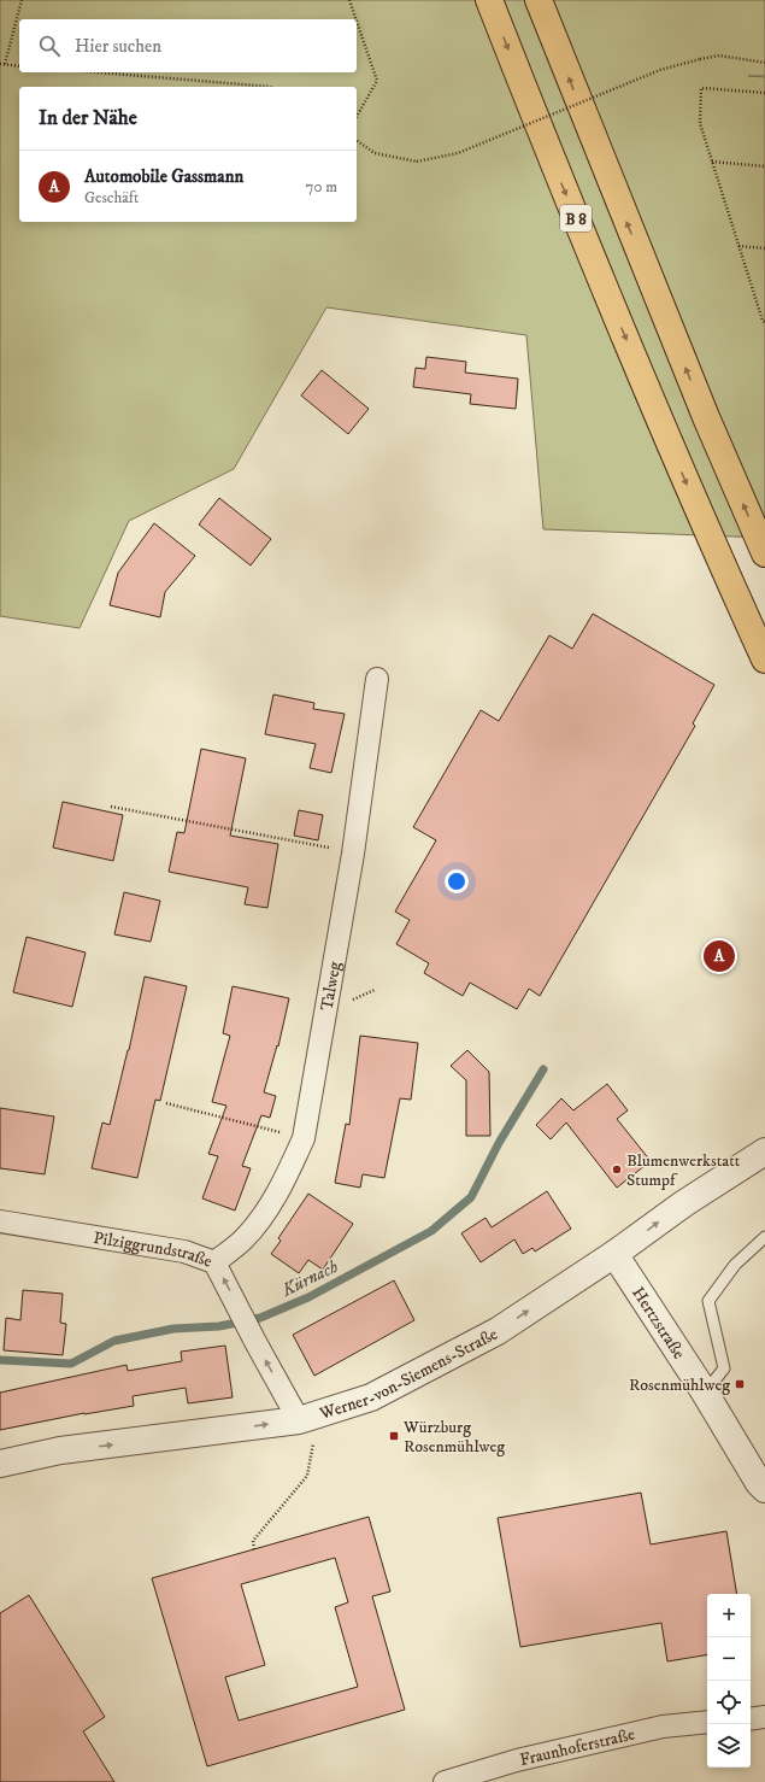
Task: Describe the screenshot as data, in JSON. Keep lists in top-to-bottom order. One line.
{"streets":{"highway":["B 8"],"street":["Talweg","Pilziggrundstraße","Hertzstraße","Werner-von-Siemens-Straße","Fraunhoferstraße"]},"crossings":[["Talweg","Pilziggrundstraße"],["Pilziggrundstraße","Werner-von-Siemens-Straße"],["Hertzstraße","Werner-von-Siemens-Straße"]],"one_way":["Pilziggrundstraße","Werner-von-Siemens-Straße"],"water":["Kürnach"],"places":{"other":["Blumenwerkstatt Stumpf"],"transit":["Rosenmühlweg","Würzburg Rosenmühlweg"]},"page":{"search":"Hier suchen","heading":"In der Nähe","list":[{"mark":"A","name":"Automobile Gassmann","note":"Geschäft","value":"70 m"}],"pins":"A","map_buttons":["+","−"]}}
